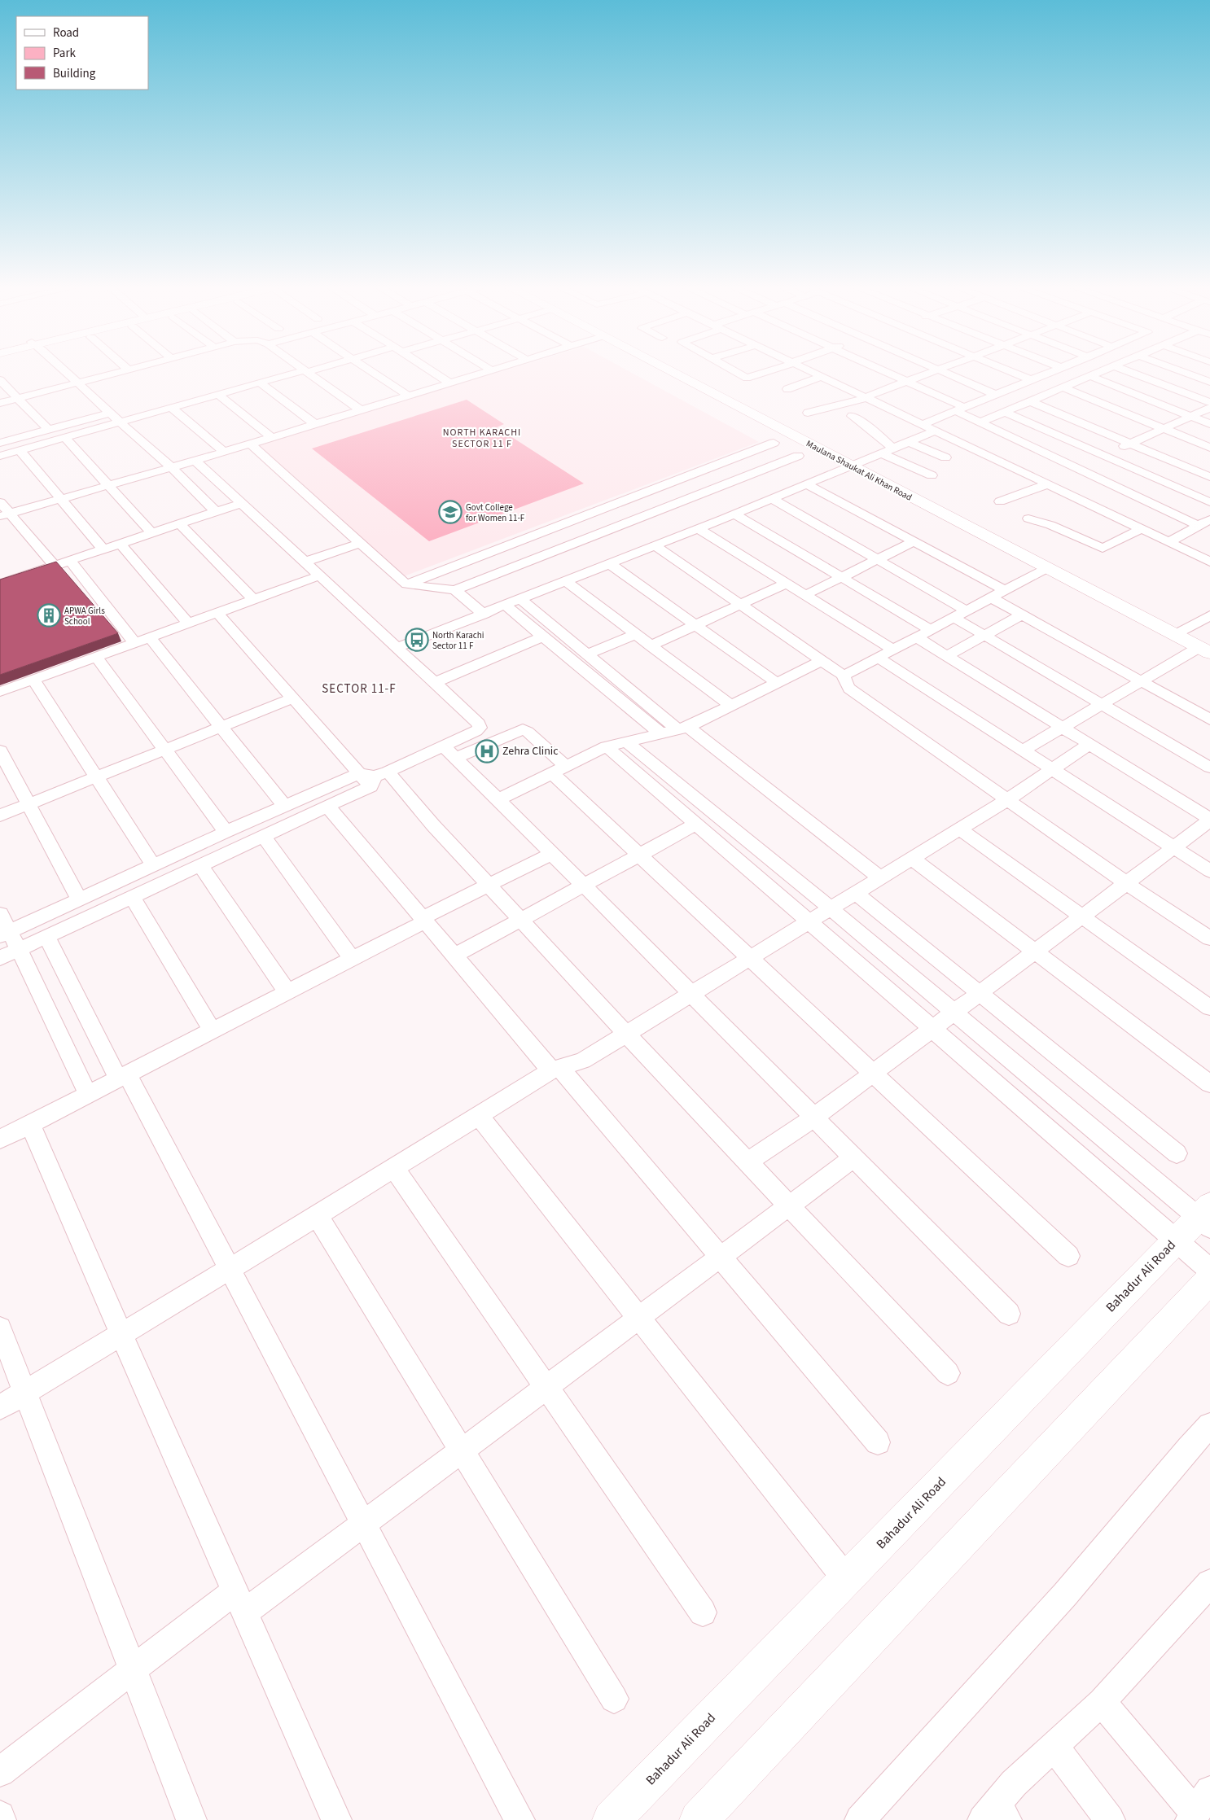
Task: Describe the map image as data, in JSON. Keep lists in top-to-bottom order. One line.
{"streets":{"main road":["Maulana Shaukat Ali Khan Road","Bahadur Ali Road"]},"districts":["NORTH KARACHI SECTOR 11 F","SECTOR 11-F"],"places":{"school or university":["Govt College for Women 11-F"],"building":["APWA Girls School"],"bus stop":["North Karachi Sector 11 F"],"hospital":["Zehra Clinic"]},"legend":["Road","Park","Building"]}
